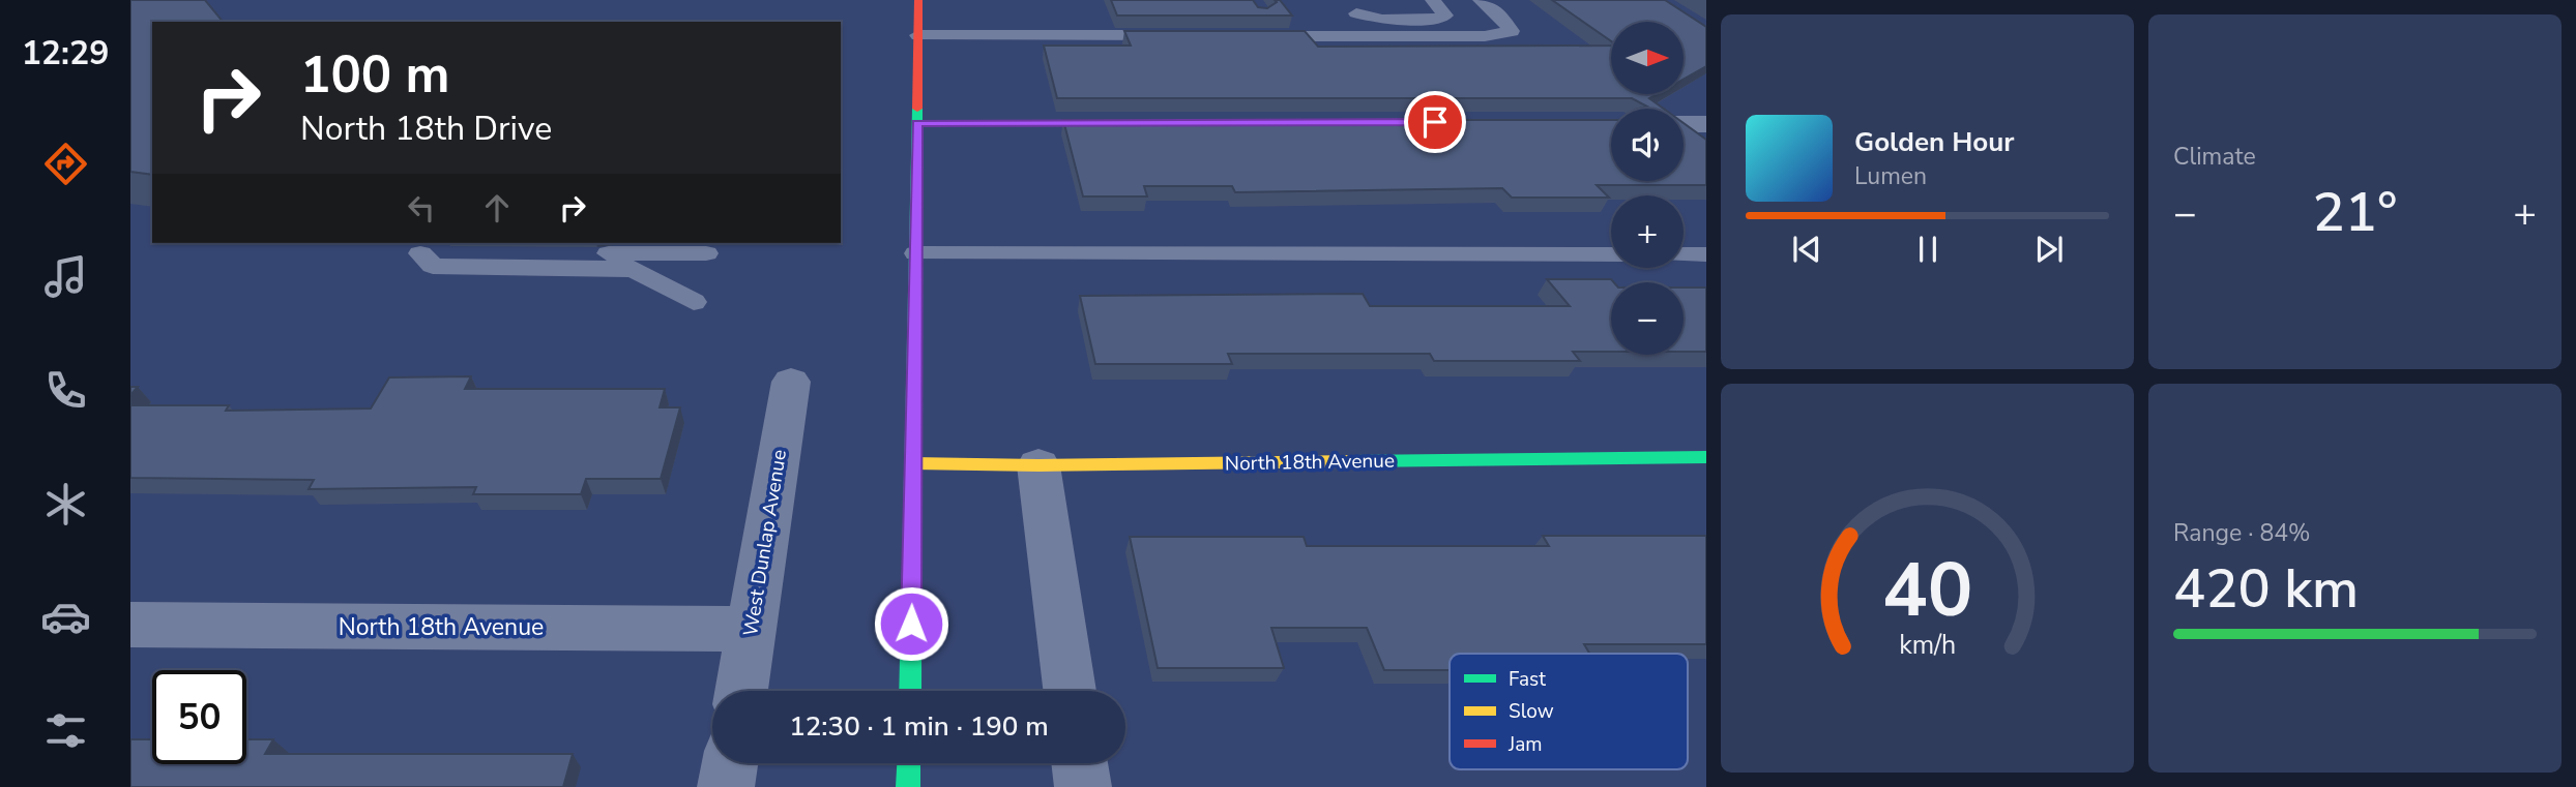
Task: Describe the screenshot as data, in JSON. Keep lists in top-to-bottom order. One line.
{"streets":{"main road":["North 18th Avenue"],"street":["West Dunlap Avenue"]},"crossings":[["North 18th Avenue","West Dunlap Avenue"]],"legend":["Fast","Slow","Jam"],"north":"right","page":{"tabs":"12:29","tile":["Climate",["Range · 84%","420 km"]],"map_buttons":["+","−"],"turn":["100 m","North 18th Drive"],"song":["Golden Hour","Lumen"],"heat":["−","21°","+"],"limit":"50","trip":"12:30 · 1 min · 190 m","gauge":["40","km/h"]}}
